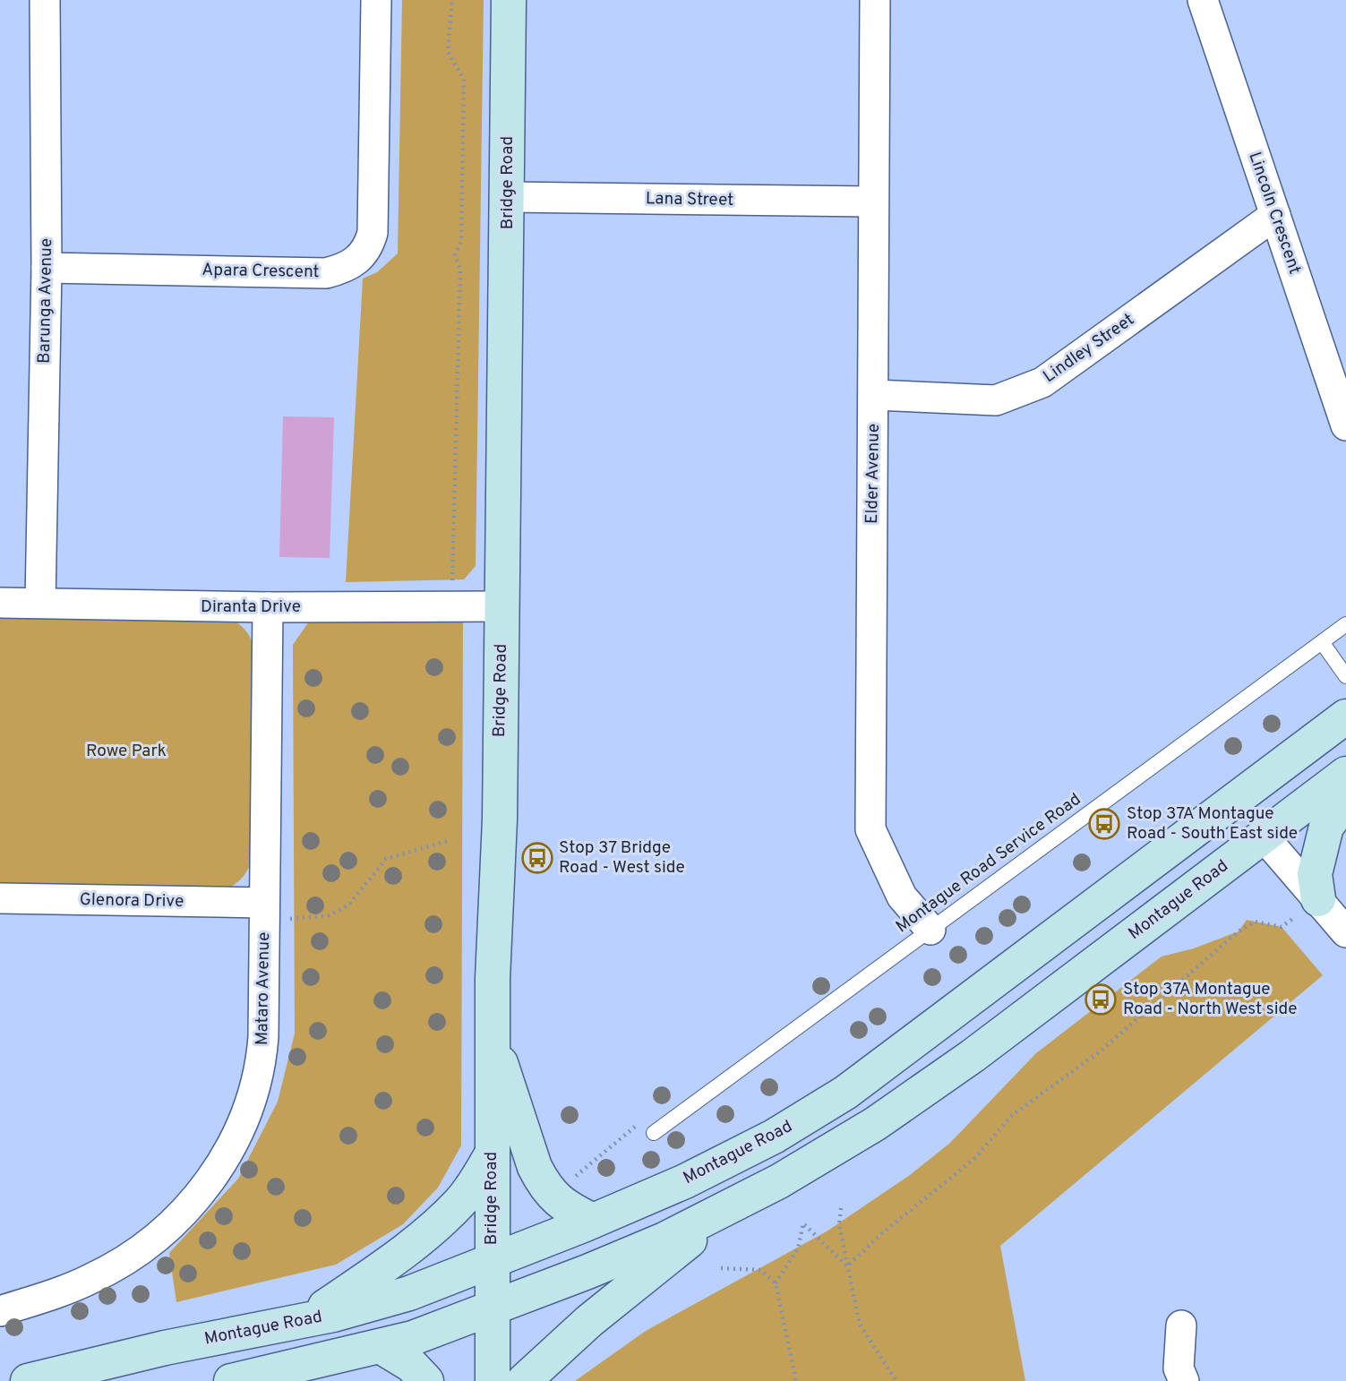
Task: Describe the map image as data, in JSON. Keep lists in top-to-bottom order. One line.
{"streets":{"main road":["Bridge Road","Montague Road"],"street":["Lana Street","Lincoln Crescent","Apara Crescent","Barunga Avenue","Lindley Street","Elder Avenue","Diranta Drive","Glenora Drive","Mataro Avenue"],"lane":["Montague Road Service Road"]},"crossings":[["Bridge Road","Lana Street"],["Bridge Road","Diranta Drive"],["Bridge Road","Montague Road"],["Lana Street","Elder Avenue"],["Lincoln Crescent","Lindley Street"],["Apara Crescent","Barunga Avenue"],["Barunga Avenue","Diranta Drive"],["Lindley Street","Elder Avenue"],["Elder Avenue","Montague Road Service Road"],["Diranta Drive","Mataro Avenue"],["Glenora Drive","Mataro Avenue"]],"parks":["Rowe Park"],"places":{"bus stop":["Stop 37A Montague Road - South East side","Stop 37 Bridge Road - West side","Stop 37A Montague Road - North West side"]}}
